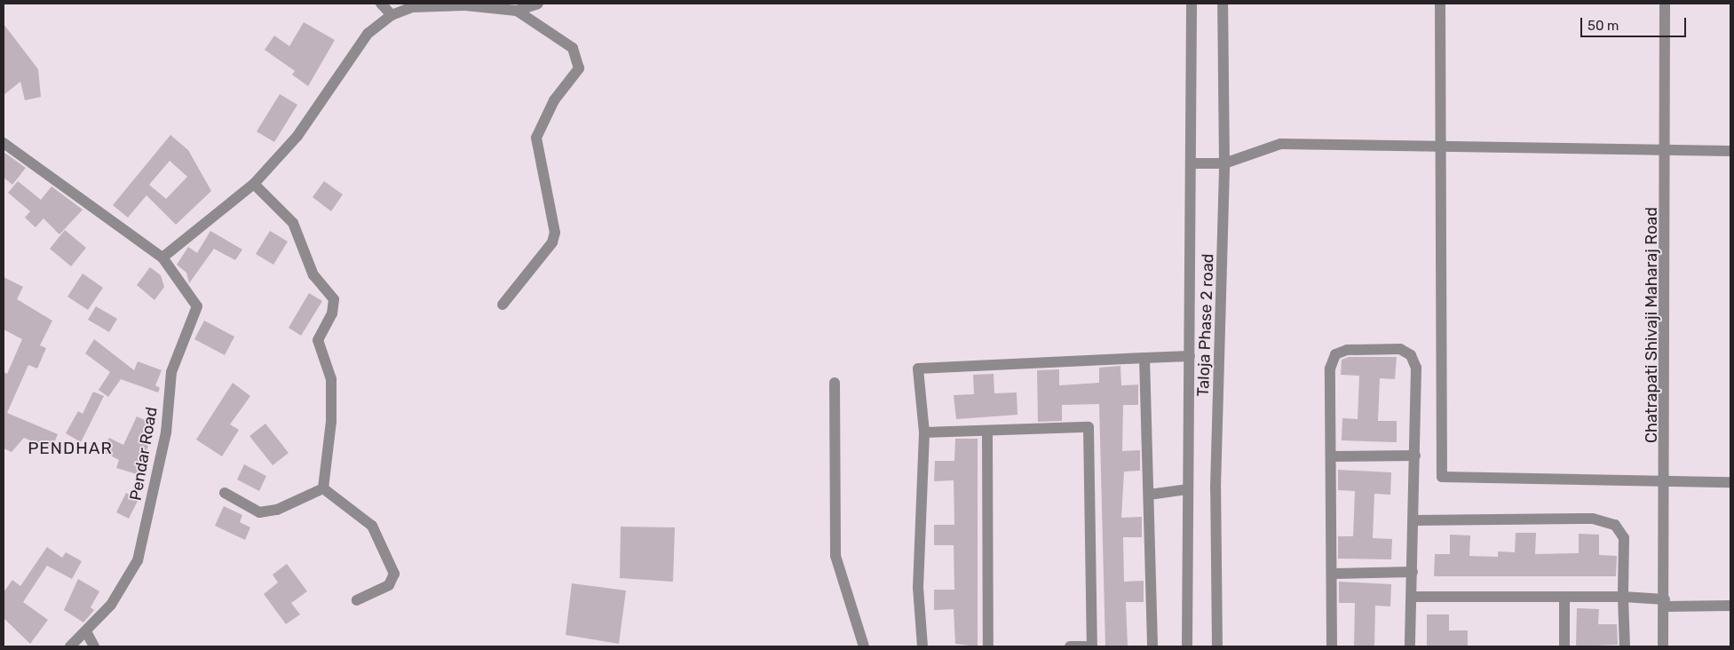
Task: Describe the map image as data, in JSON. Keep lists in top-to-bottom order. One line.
{"streets":{"street":["Taloja Phase 2 road","Chatrapati Shivaji Maharaj Road","Pendar Road"]},"districts":["PENDHAR"],"scale_bar":"50 m"}
